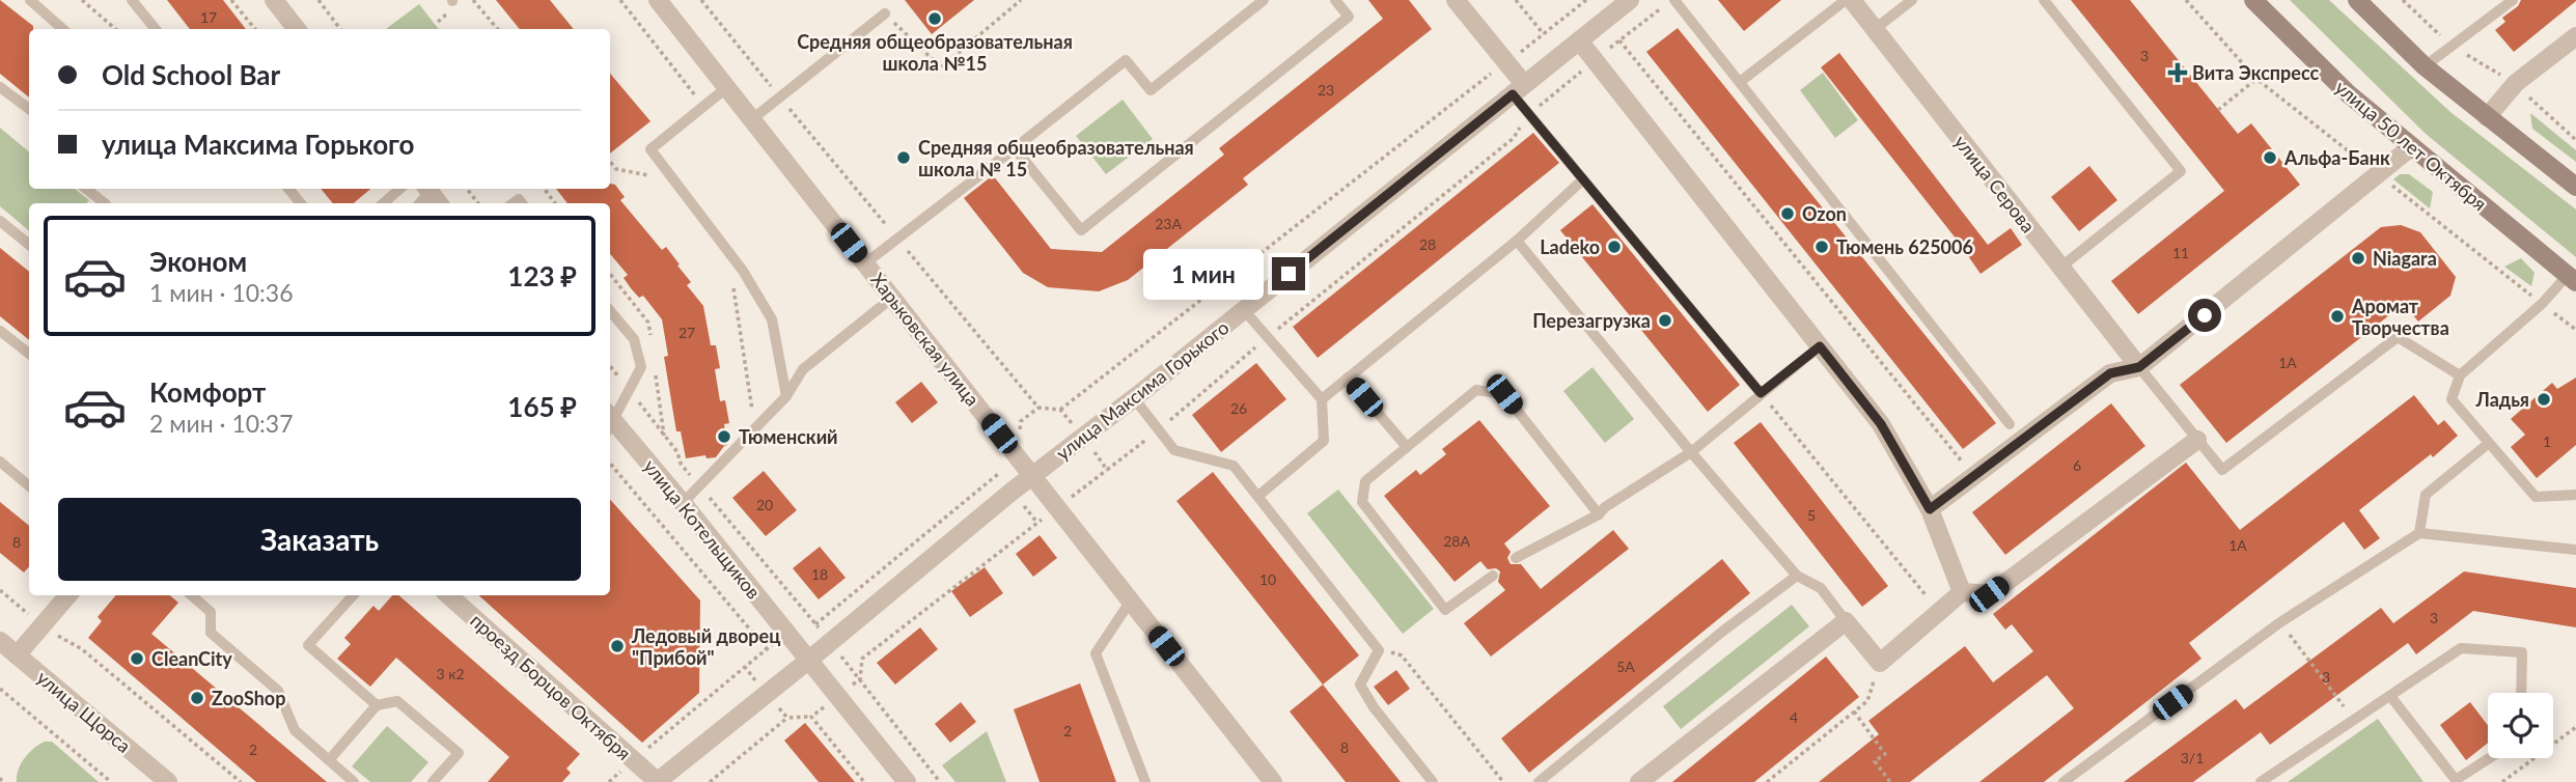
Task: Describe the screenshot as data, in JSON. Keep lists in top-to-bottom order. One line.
{"streets":{"main road":["улица 50 лет Октября"],"street":["улица Серова","Харьковская улица","улица Максима Горького","улица Котельщиков","проезд Борцов Октября","улица Щорса"]},"crossings":[["Харьковская улица","улица Максима Горького"],["улица Максима Горького","улица Котельщиков"],["улица Максима Горького","проезд Борцов Октября"]],"places":{"other":["Средняя общеобразовательная школа №15","Средняя общеобразовательная школа № 15","Альфа-Банк","Ozon","Ladeko","Тюмень 625006","Niagara","Аромат Творчества","Перезагрузка","Ладья","Тюменский","Ледовый дворец \"Прибой\"","CleanCity","ZooShop"],"health":["Вита Экспресс"]},"house_numbers":["17","3","23","23А","28","11","27","1А","26","1","6","20","5","28А","8","1А","18","10","3","5А","3 к2","3","4","2","8","2","3/1"],"page":{"banner":["Old School Bar","улица Максима Горького"],"list":[{"name":"Эконом","note":"1 мин · 10:36","value":"123 ₽"},{"name":"Комфорт","note":"2 мин · 10:37","value":"165 ₽"}],"bubble":"1 мин","buttons":"Заказать"}}
